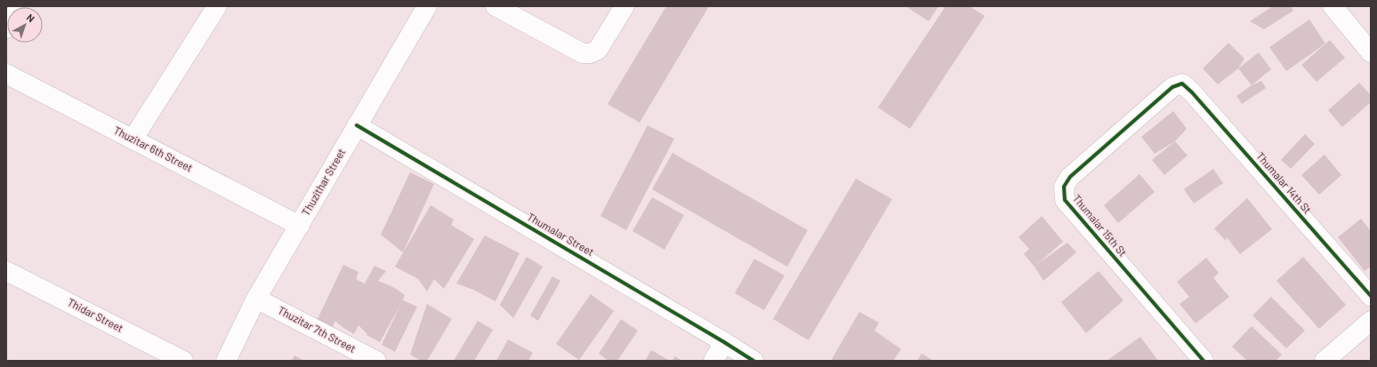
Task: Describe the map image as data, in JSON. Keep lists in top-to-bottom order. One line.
{"streets":{"street":["Thuzitar 6th Street","Thuzithar Street","Thumalar 14th St","Thumalar 15th St","Thumalar Street","Thidar Street","Thuzitar 7th Street"]},"crossings":[["Thuzitar 6th Street","Thuzithar Street"],["Thuzithar Street","Thumalar Street"],["Thuzithar Street","Thuzitar 7th Street"],["Thumalar 14th St","Thumalar 15th St"]],"north":"top right"}
